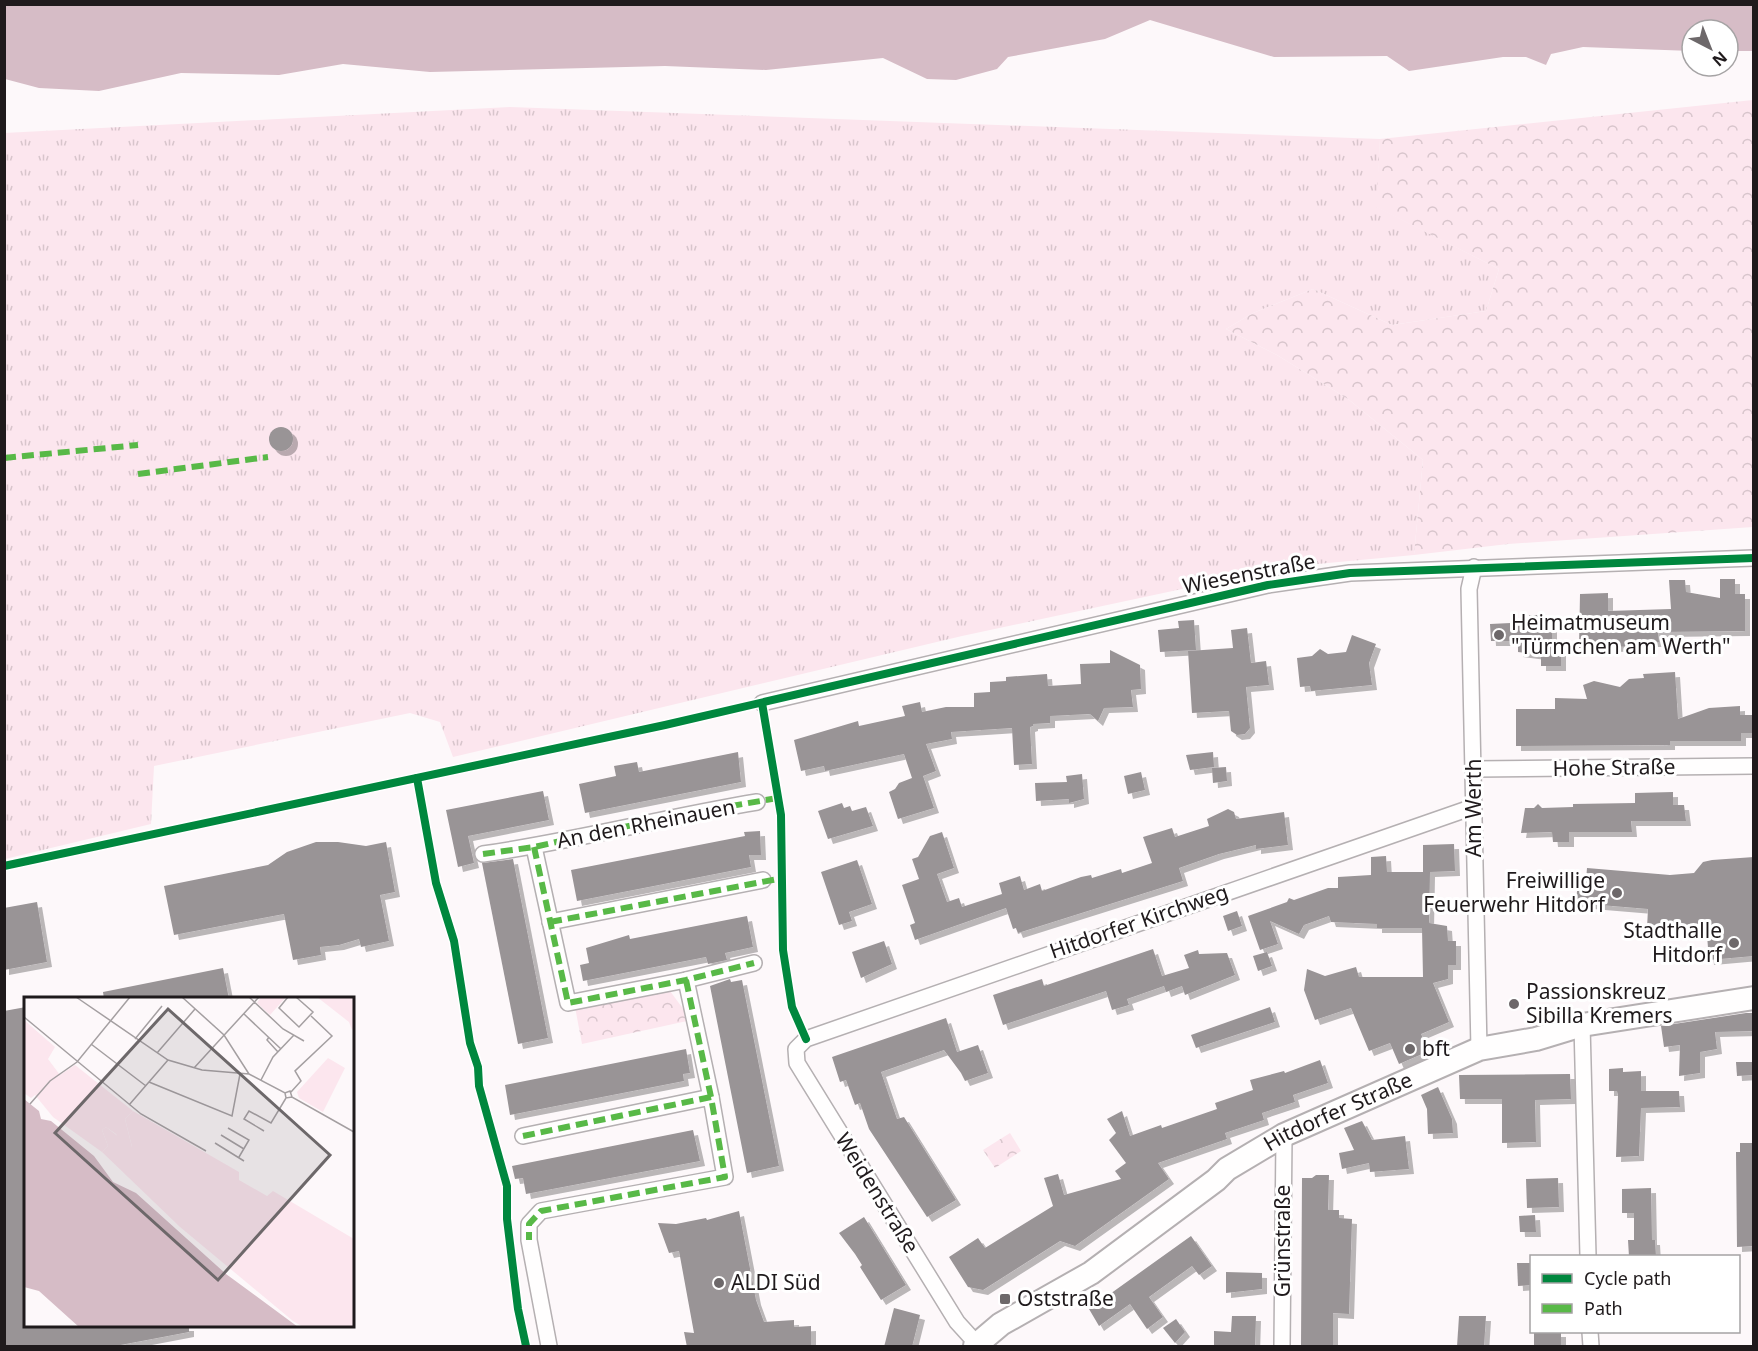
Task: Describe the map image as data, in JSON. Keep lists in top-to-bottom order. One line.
{"streets":{"street":["Wiesenstraße","Hohe Straße","Am Werth","An den Rheinauen","Hitdorfer Kirchweg","Hitdorfer Straße","Weidenstraße","Grünstraße"]},"crossings":[["Wiesenstraße","Am Werth"],["Hohe Straße","Am Werth"],["Am Werth","Hitdorfer Kirchweg"],["Am Werth","Hitdorfer Straße"],["Hitdorfer Kirchweg","Weidenstraße"],["Hitdorfer Straße","Weidenstraße"],["Hitdorfer Straße","Grünstraße"]],"places":{"other":["Heimatmuseum \"Türmchen am Werth\"","Freiwillige Feuerwehr Hitdorf","Stadthalle Hitdorf","Passionskreuz Sibilla Kremers","bft","ALDI Süd"],"transit":["Oststraße"]},"legend":["Cycle path","Path"],"north":"bottom right"}
